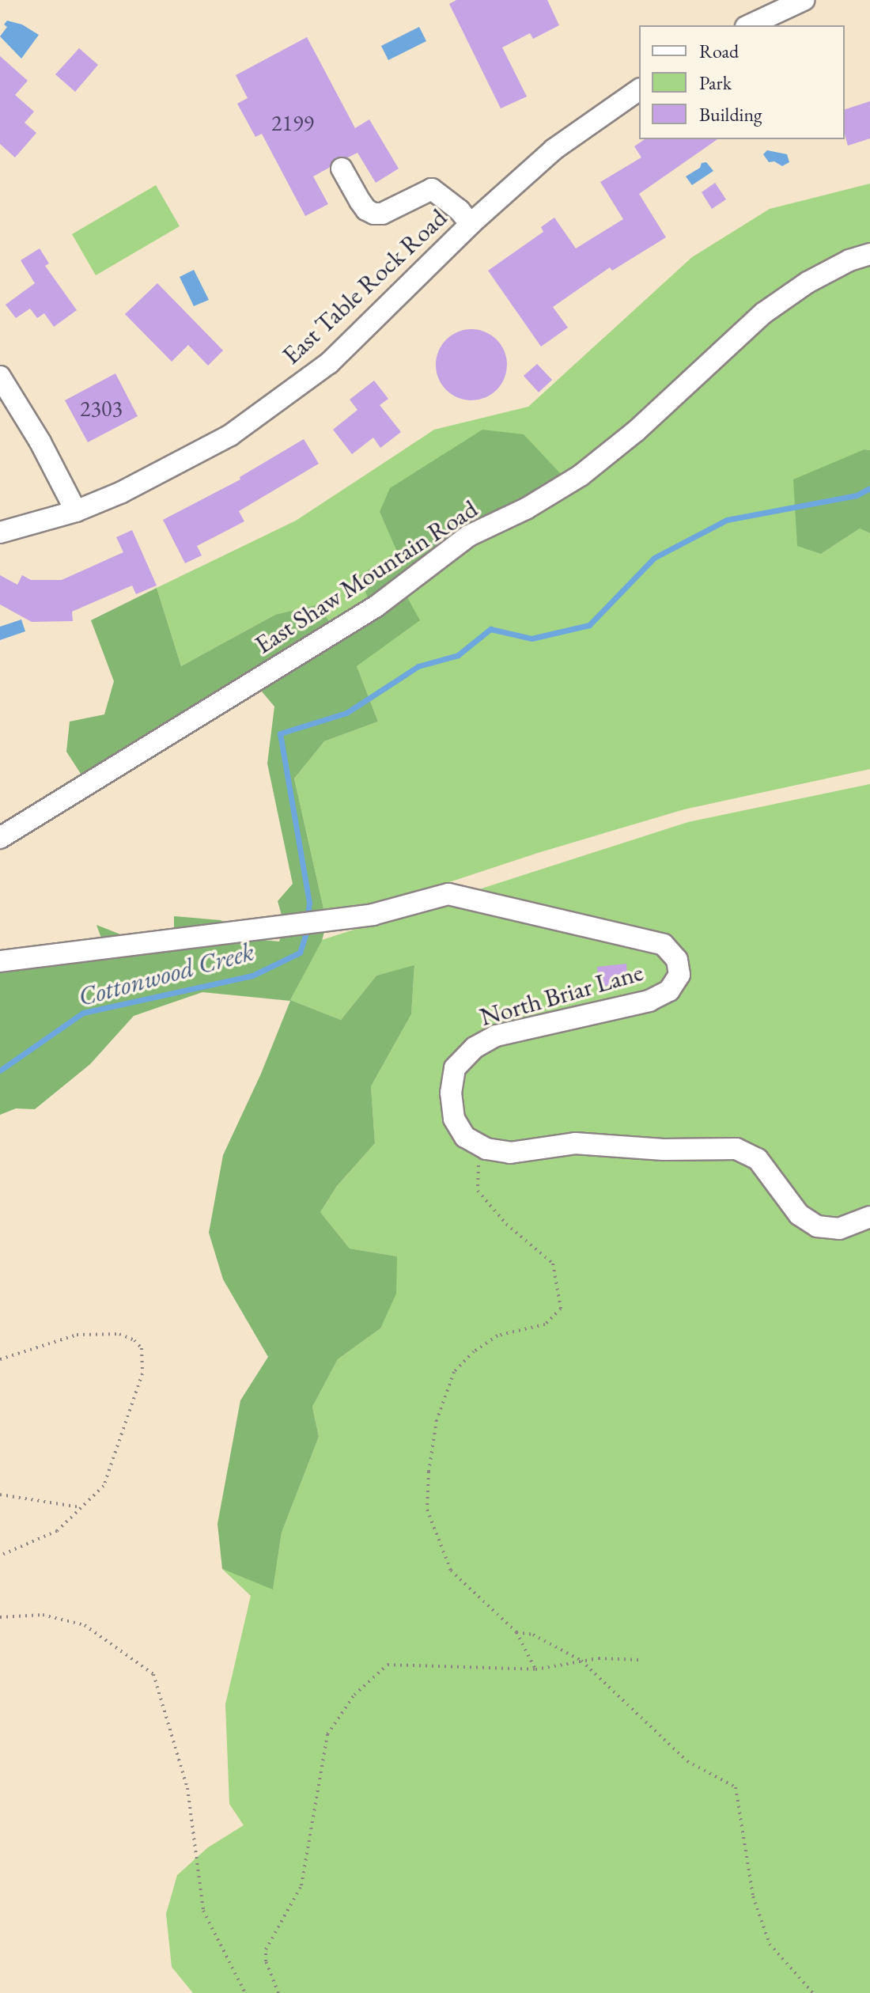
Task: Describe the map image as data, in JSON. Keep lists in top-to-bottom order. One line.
{"streets":{"street":["East Table Rock Road","East Shaw Mountain Road","North Briar Lane"]},"water":["Cottonwood Creek"],"house_numbers":["2199","2303"],"legend":["Road","Park","Building"]}
